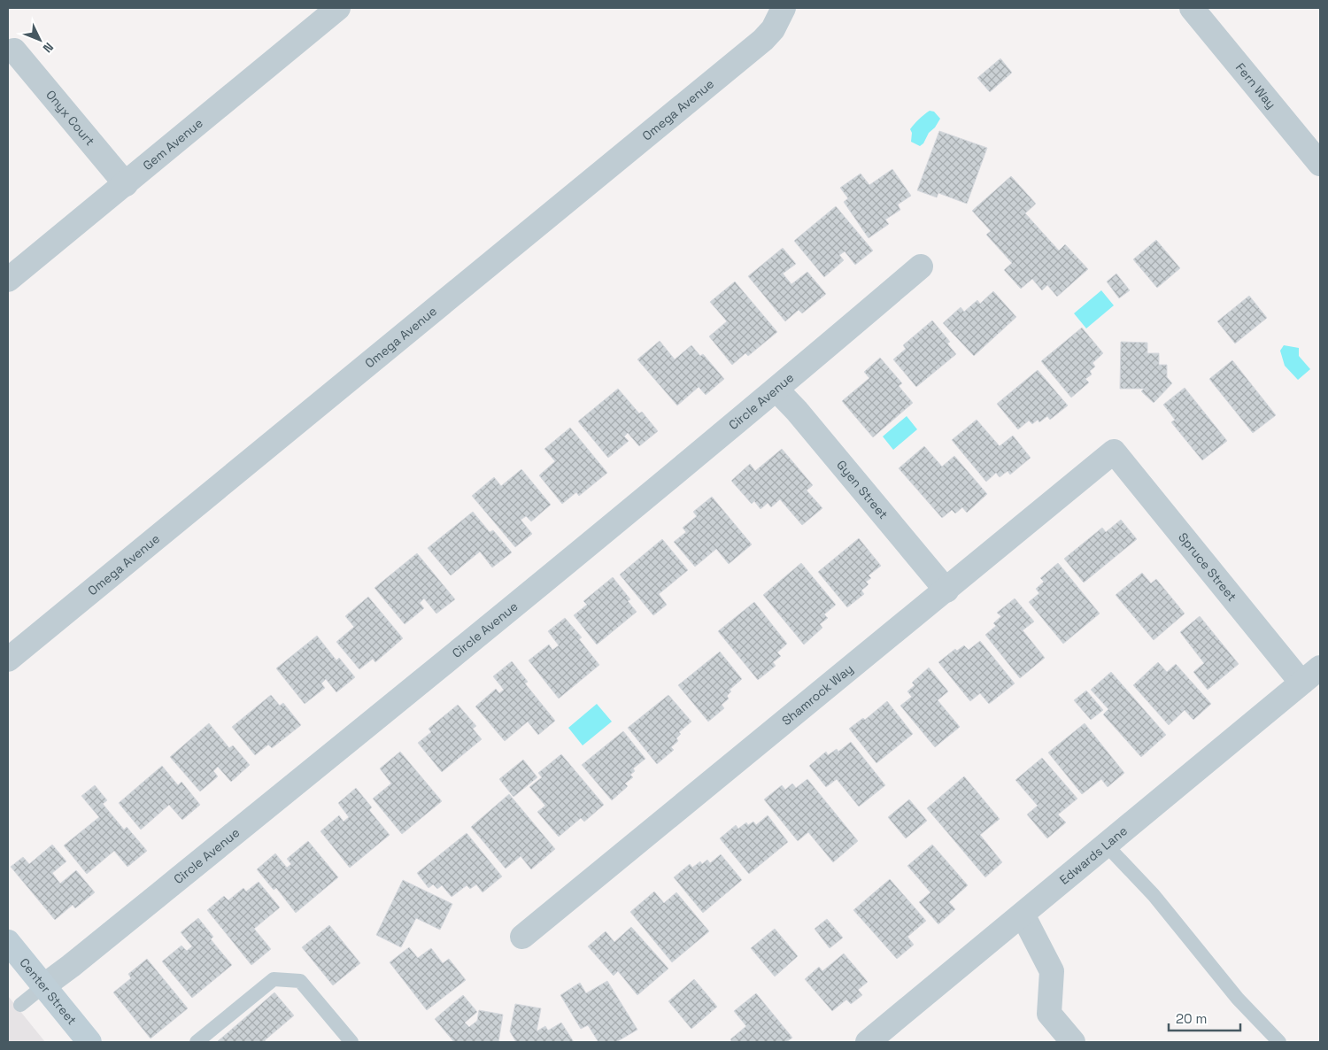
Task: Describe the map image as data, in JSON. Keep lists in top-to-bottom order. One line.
{"streets":{"street":["Fern Way","Omega Avenue","Onyx Court","Gem Avenue","Circle Avenue","Gyen Street","Spruce Street","Shamrock Way","Edwards Lane","Center Street"]},"crossings":[["Onyx Court","Gem Avenue"],["Circle Avenue","Gyen Street"],["Circle Avenue","Center Street"],["Gyen Street","Shamrock Way"],["Spruce Street","Shamrock Way"],["Spruce Street","Edwards Lane"]],"scale_bar":"20 m","north":"bottom right"}
